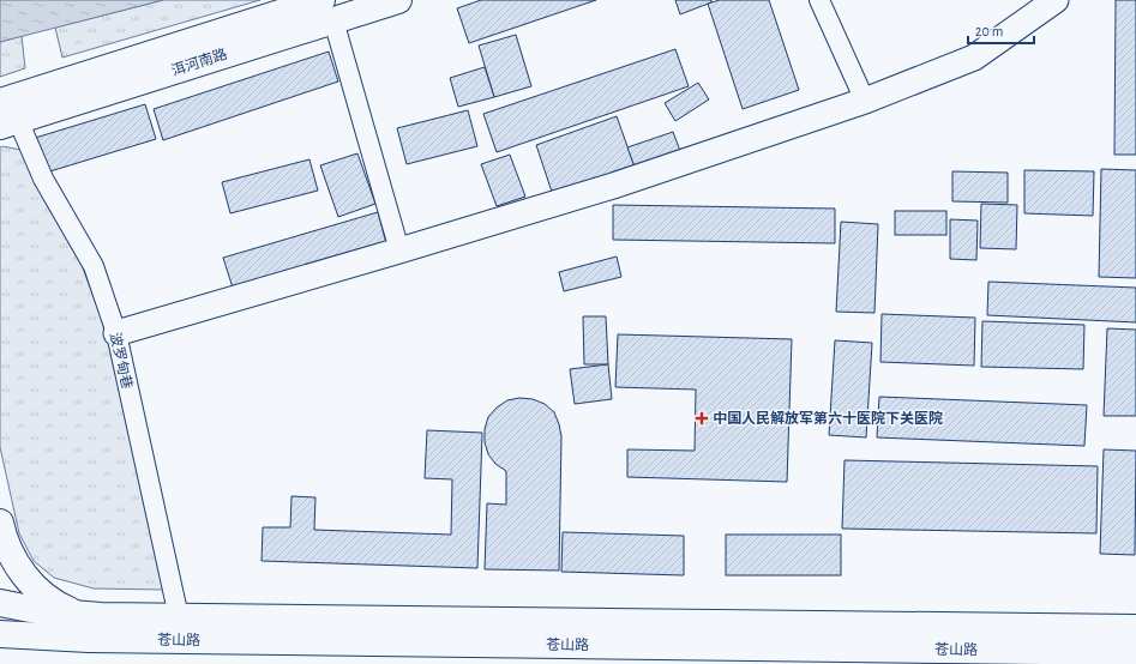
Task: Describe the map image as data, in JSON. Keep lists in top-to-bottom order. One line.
{"streets":{"main road":["洱河南路","苍山路"],"street":["波罗甸巷"]},"crossings":[["洱河南路","波罗甸巷"],["波罗甸巷","苍山路"]],"places":{"health":["中国人民解放军第六十医院下关医院"]},"scale_bar":"20 m"}
